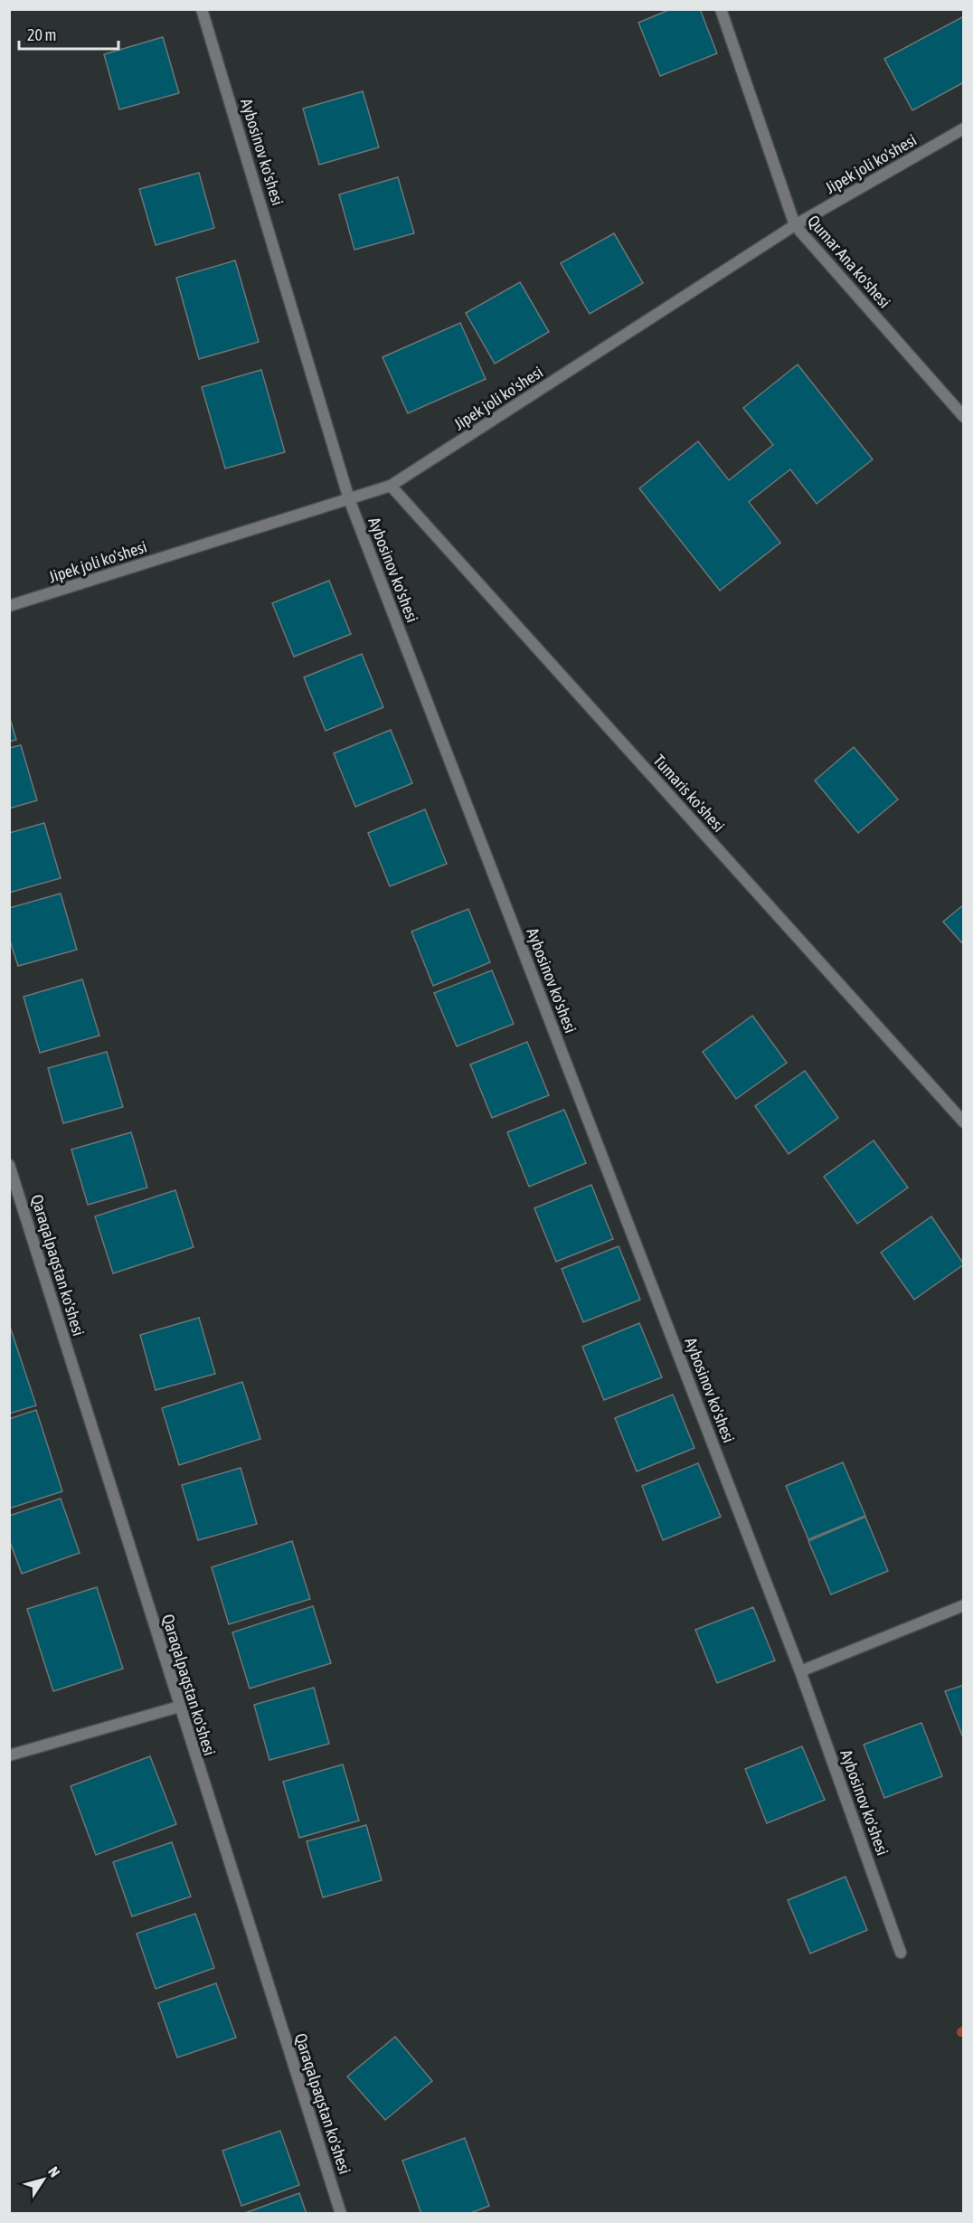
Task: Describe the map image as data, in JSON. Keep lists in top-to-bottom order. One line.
{"streets":{"street":["Aybosinov ko'shesi","Jipek joli ko'shesi","Qumar Ana ko'shesi","Tumaris ko'shesi","Qaraqalpaqstan ko'shesi"]},"crossings":[["Aybosinov ko'shesi","Jipek joli ko'shesi"],["Jipek joli ko'shesi","Qumar Ana ko'shesi"],["Jipek joli ko'shesi","Tumaris ko'shesi"]],"scale_bar":"20 m","north":"top right"}
